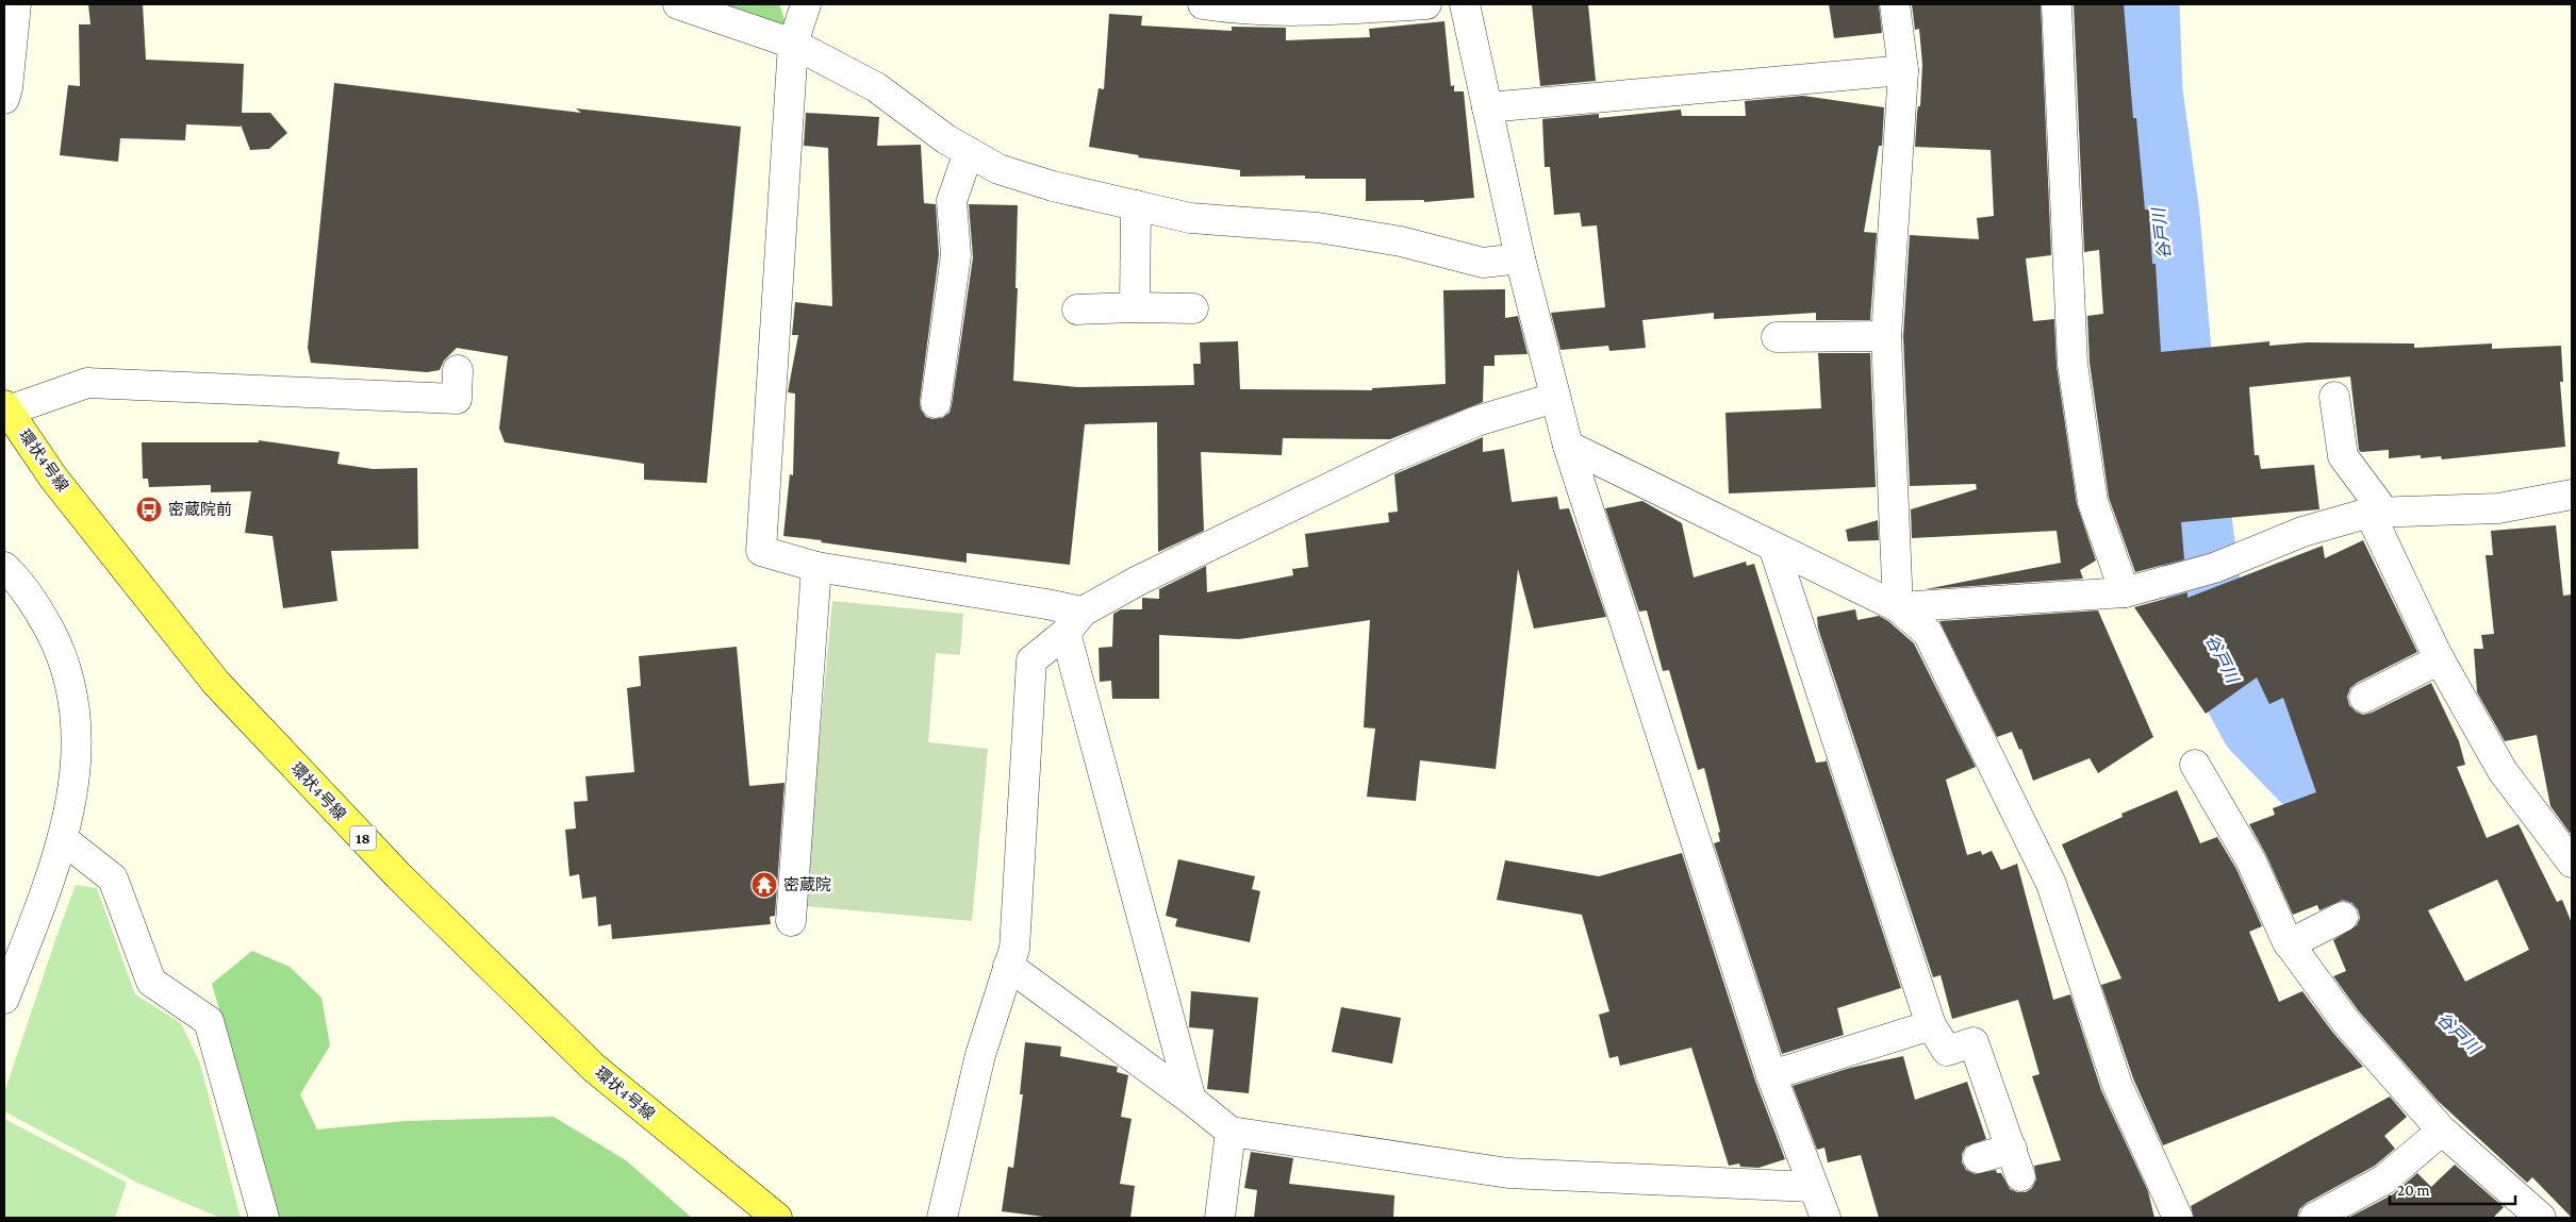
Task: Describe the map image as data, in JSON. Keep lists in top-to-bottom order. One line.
{"streets":{"main road":["環状4号線","18"]},"water":["谷戸川"],"places":{"bus stop":["密蔵院前"],"temple":["密蔵院"]},"scale_bar":"20 m"}
